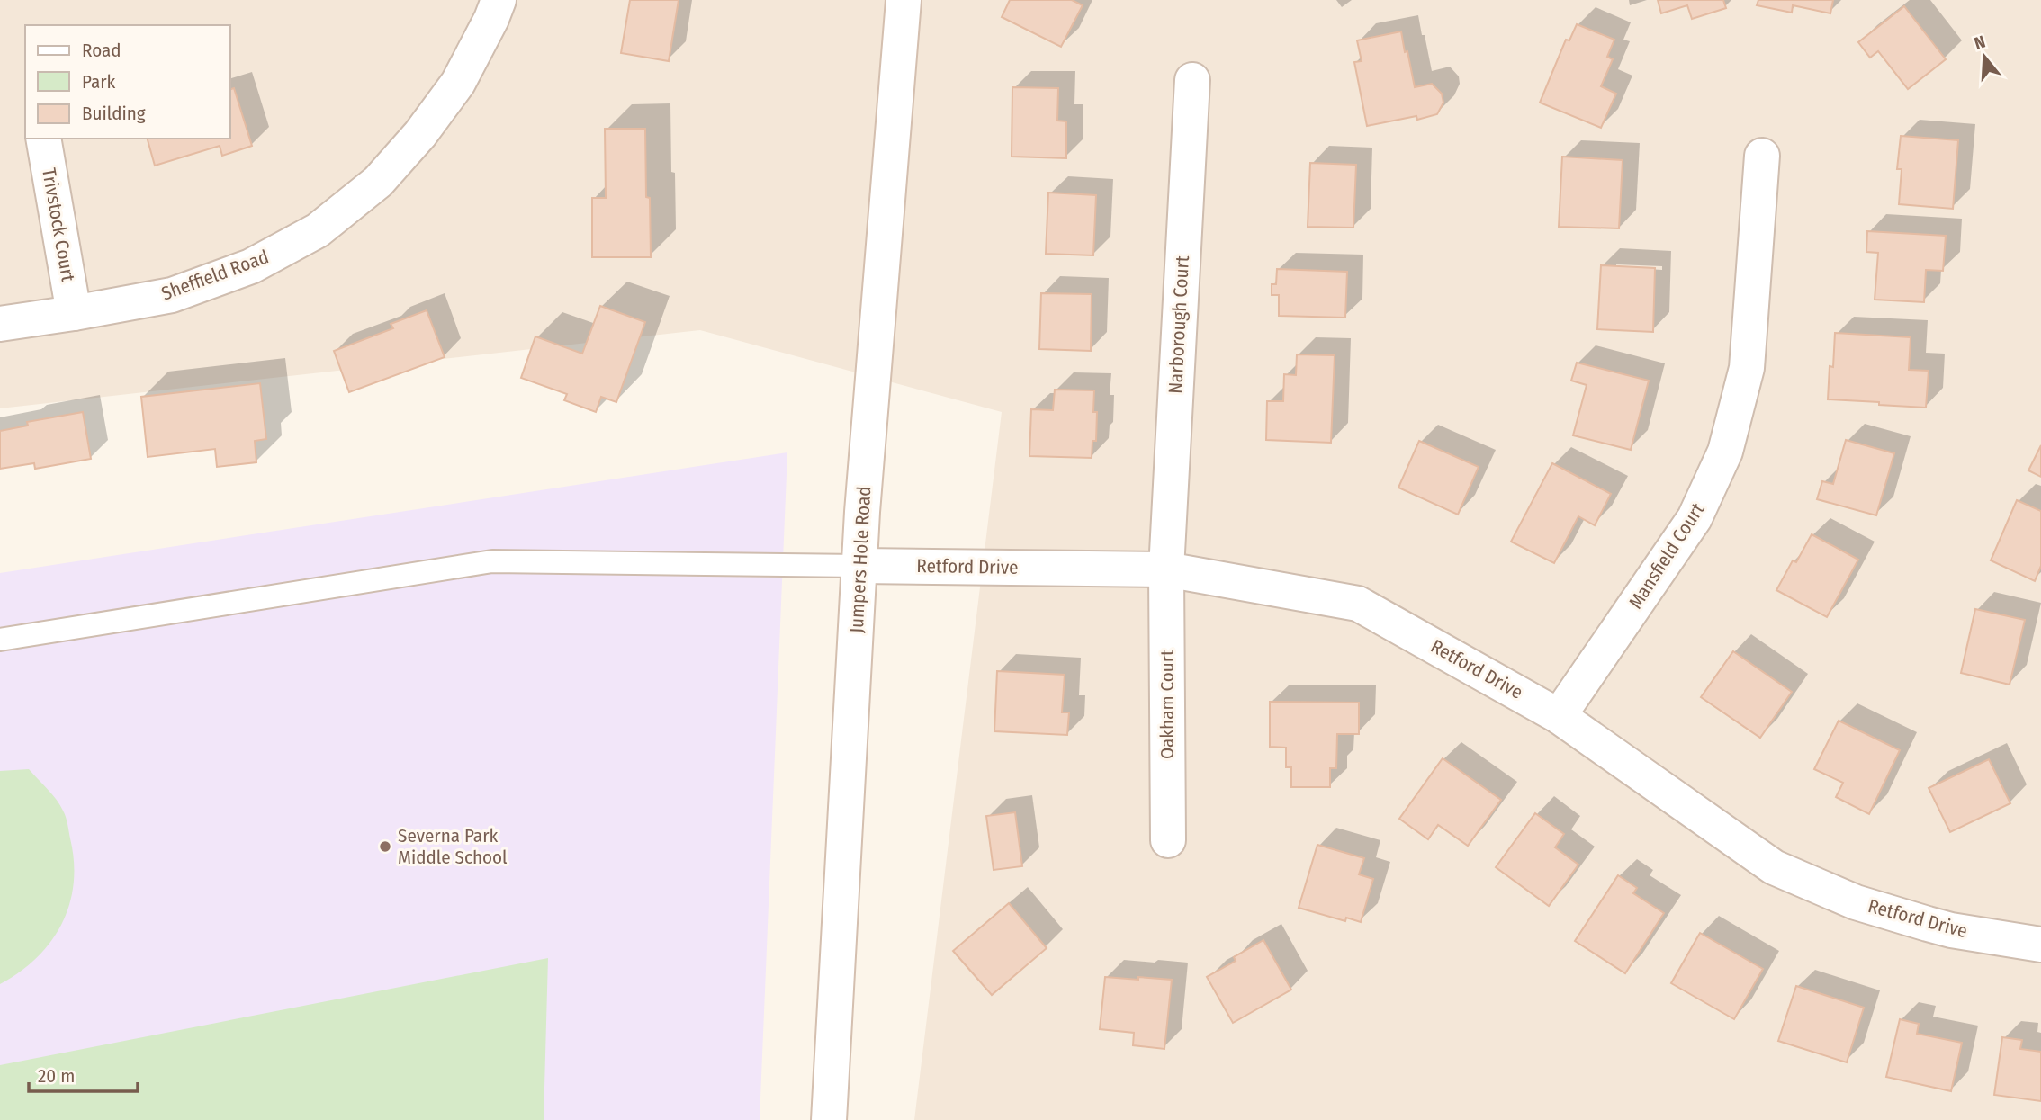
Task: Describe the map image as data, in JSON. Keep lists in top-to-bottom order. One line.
{"streets":{"street":["Trivstock Court","Sheffield Road","Narborough Court","Mansfield Court","Jumpers Hole Road","Retford Drive","Oakham Court"]},"crossings":[["Trivstock Court","Sheffield Road"],["Narborough Court","Retford Drive"],["Narborough Court","Oakham Court"],["Mansfield Court","Retford Drive"],["Jumpers Hole Road","Retford Drive"],["Retford Drive","Oakham Court"]],"places":["Severna Park Middle School"],"legend":["Road","Park","Building"],"scale_bar":"20 m","north":"top"}
